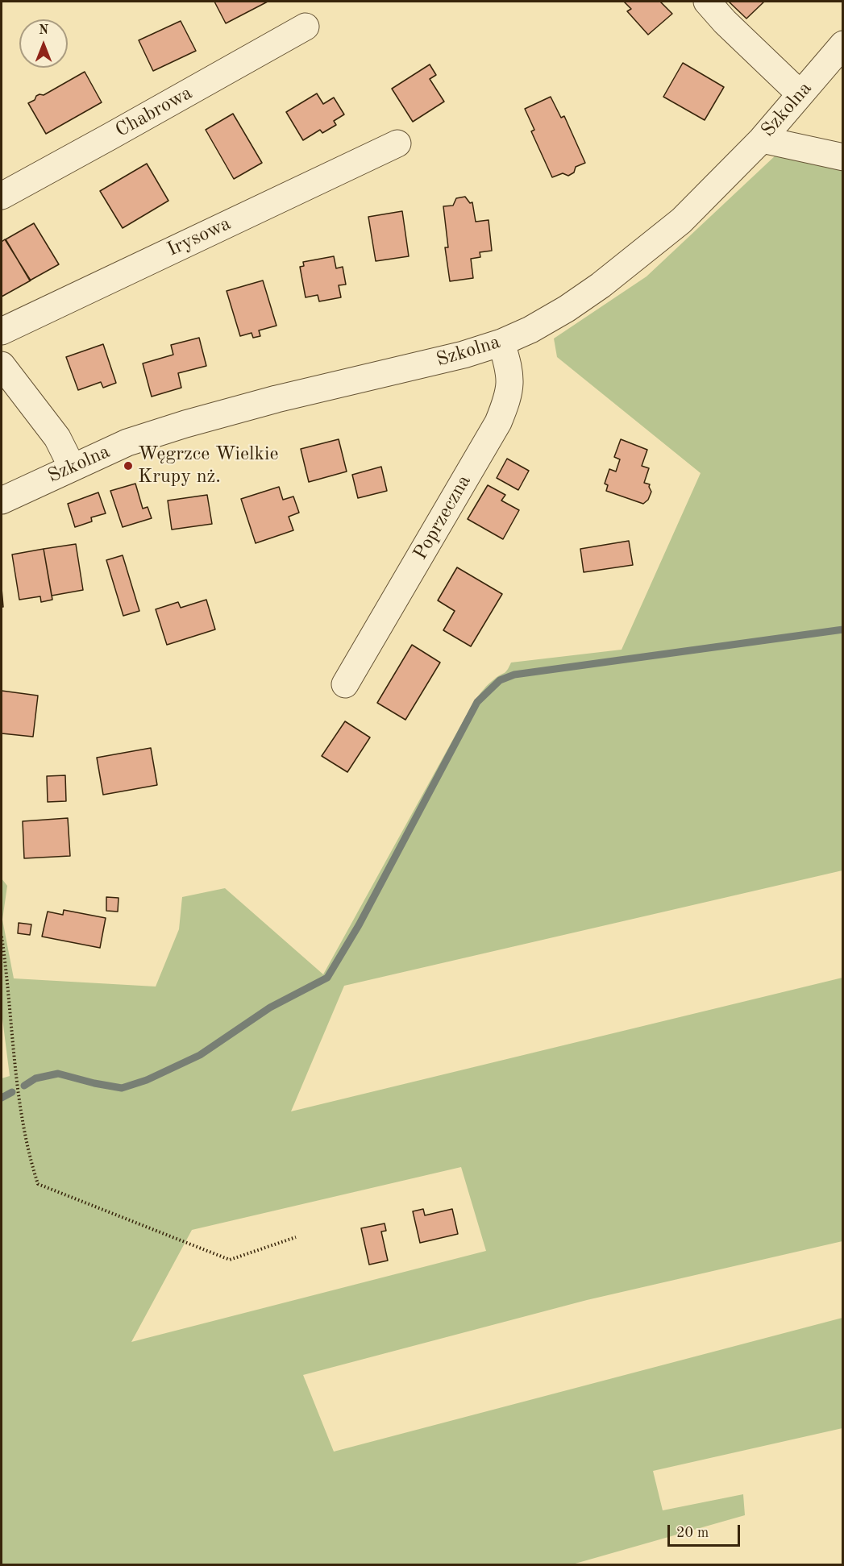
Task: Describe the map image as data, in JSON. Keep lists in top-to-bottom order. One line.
{"streets":{"street":["Szkolna","Chabrowa","Irysowa","Poprzeczna"]},"crossings":[["Szkolna","Poprzeczna"]],"places":["Węgrzce Wielkie Krupy nż."],"scale_bar":"20 m","north":"top"}
